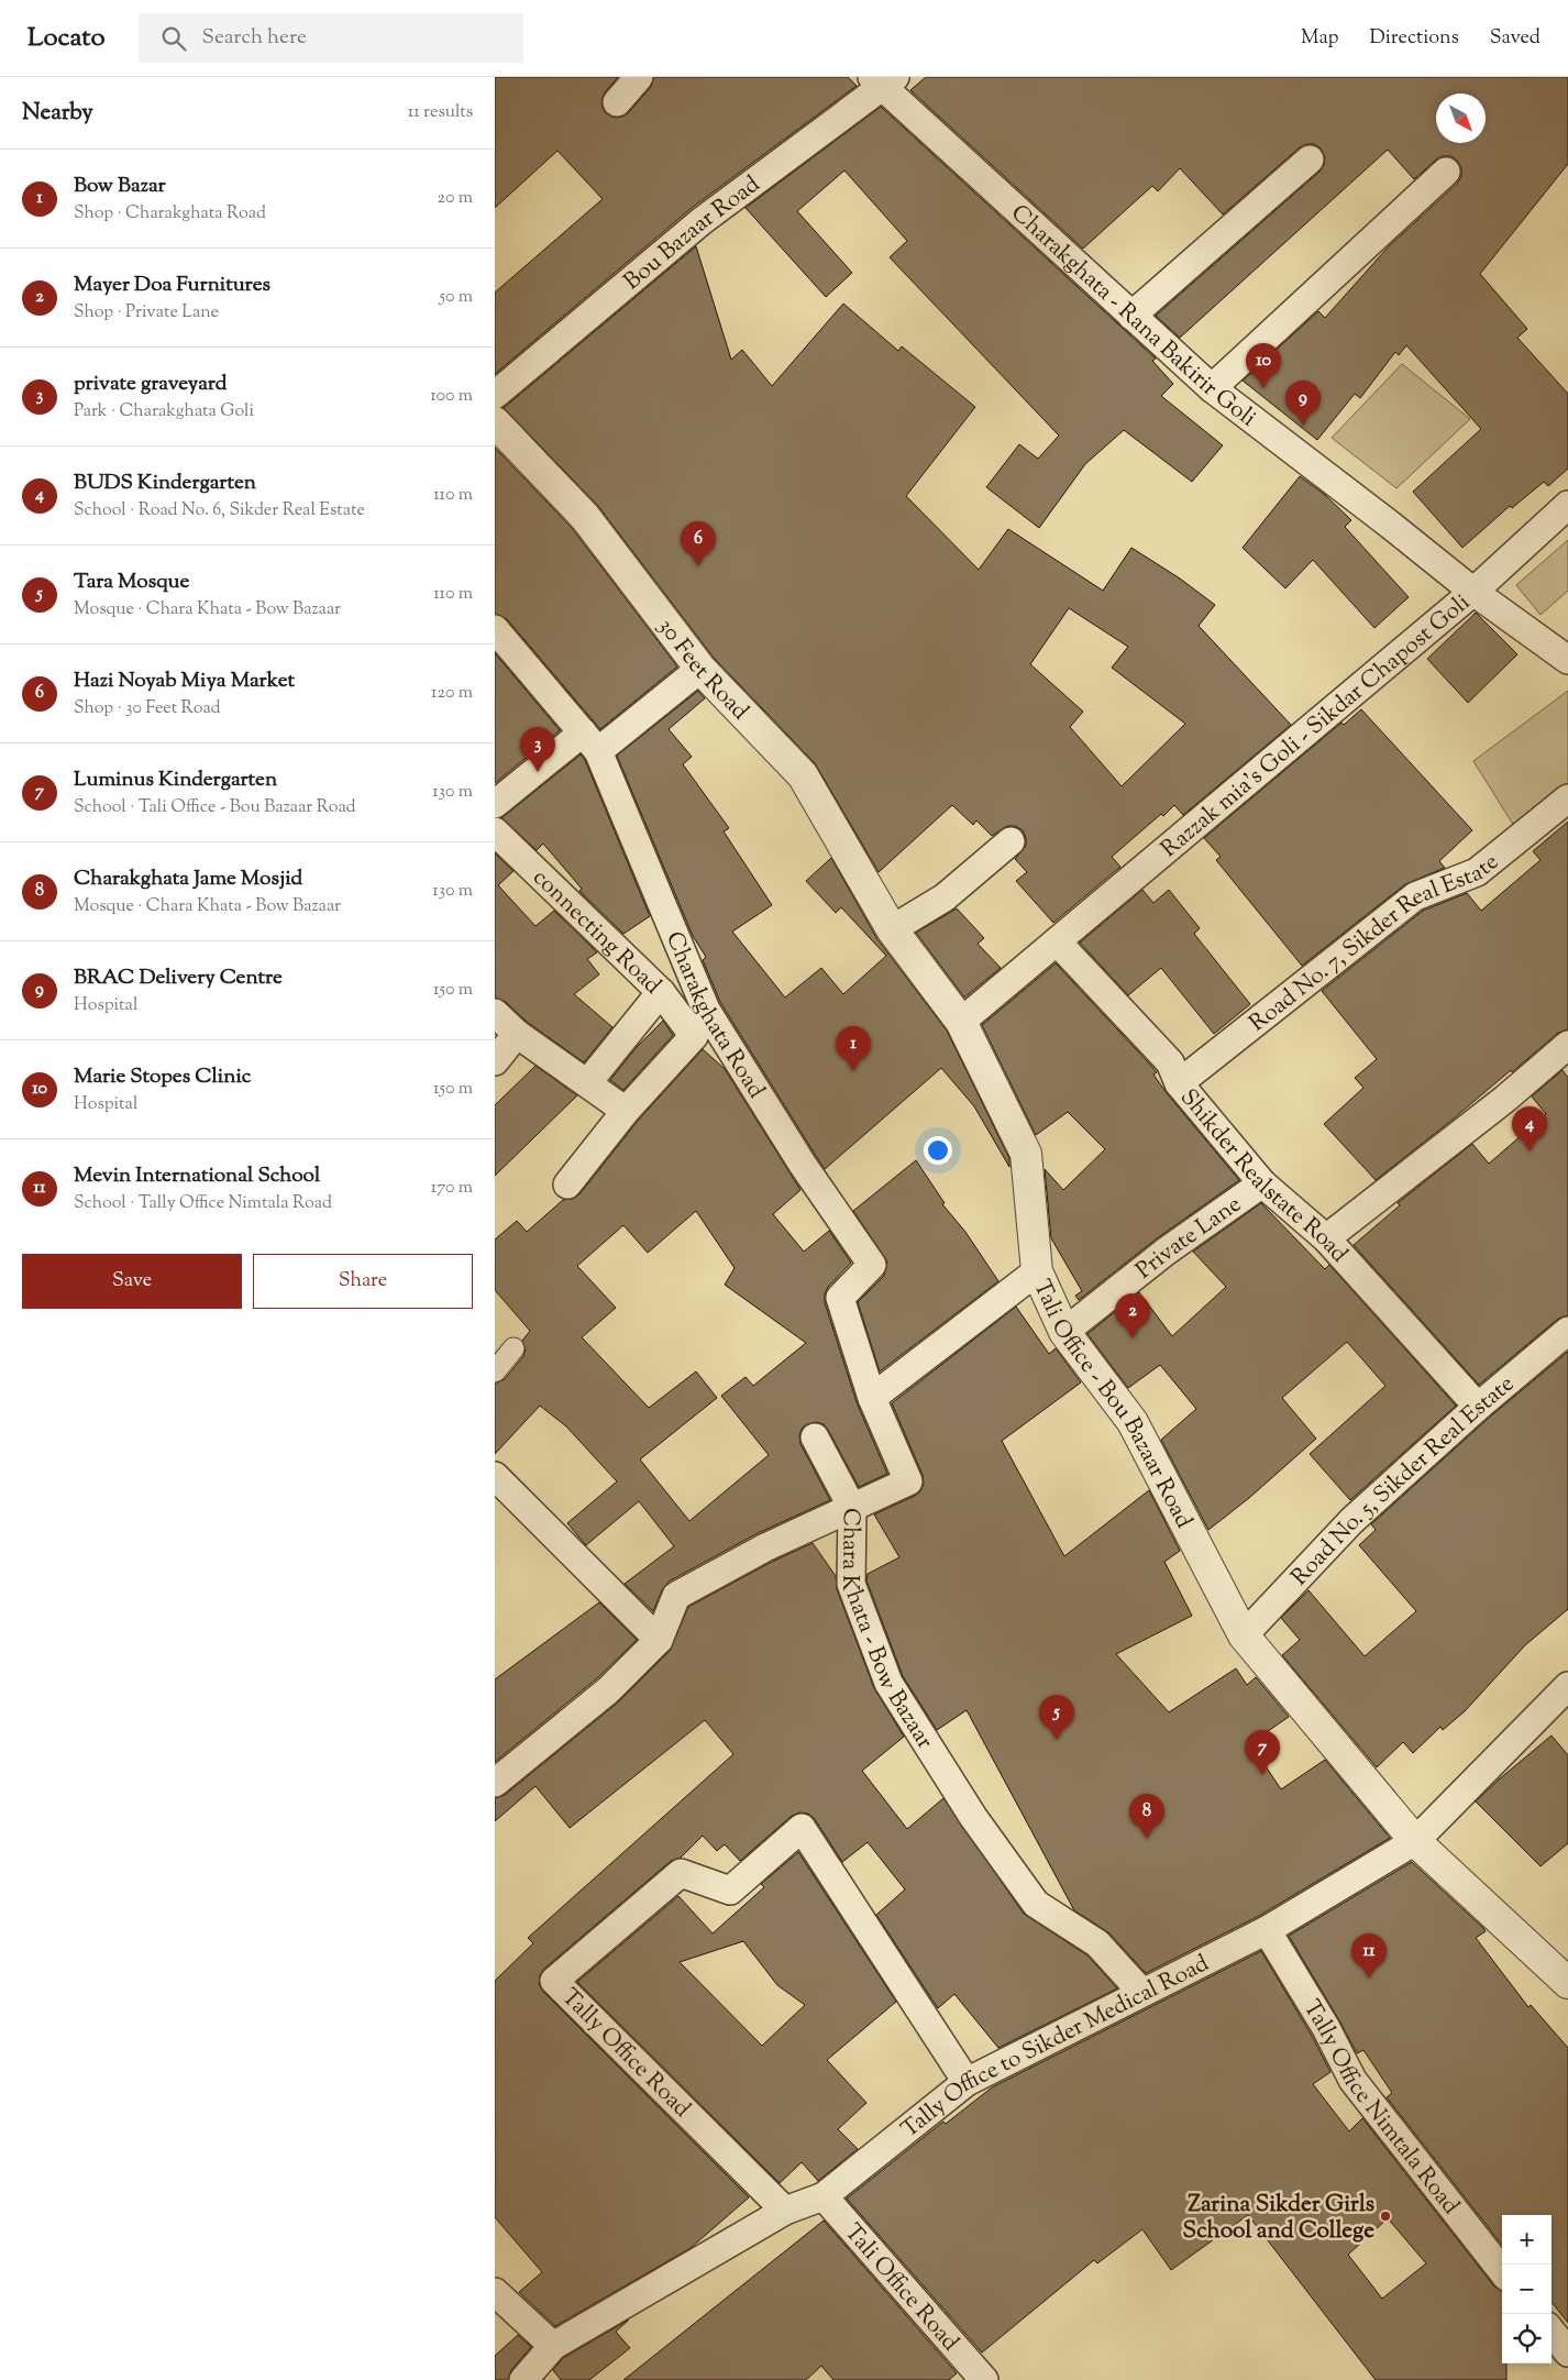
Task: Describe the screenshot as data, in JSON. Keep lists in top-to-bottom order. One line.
{"streets":{"street":["Bou Bazaar Road","Charakghata - Rana Bakirir Goli","30 Feet Road","Razzak mia's Goli - Sikdar Chapost Goli","connecting Road","Road No. 7, Sikder Real Estate","Charakghata Road","Shikder Realstate Road","Private Lane","Tali Office - Bou Bazaar Road","Road No. 5, Sikder Real Estate","Chara Khata - Bow Bazaar","Tally Office to Sikder Medical Road","Tally Office Road","Tally Office Nimtala Road","Tali Office Road"]},"crossings":[["Bou Bazaar Road","Charakghata - Rana Bakirir Goli"],["Charakghata - Rana Bakirir Goli","Razzak mia's Goli - Sikdar Chapost Goli"],["30 Feet Road","Tali Office - Bou Bazaar Road"],["Razzak mia's Goli - Sikdar Chapost Goli","Shikder Realstate Road"],["Razzak mia's Goli - Sikdar Chapost Goli","Tali Office - Bou Bazaar Road"],["Road No. 7, Sikder Real Estate","Shikder Realstate Road"],["Charakghata Road","Chara Khata - Bow Bazaar"],["Shikder Realstate Road","Private Lane"],["Shikder Realstate Road","Road No. 5, Sikder Real Estate"],["Private Lane","Tali Office - Bou Bazaar Road"],["Tali Office - Bou Bazaar Road","Road No. 5, Sikder Real Estate"],["Tali Office - Bou Bazaar Road","Tally Office to Sikder Medical Road"],["Chara Khata - Bow Bazaar","Tally Office to Sikder Medical Road"],["Tally Office to Sikder Medical Road","Tally Office Road"],["Tally Office to Sikder Medical Road","Tally Office Nimtala Road"],["Tally Office to Sikder Medical Road","Tali Office Road"]],"places":["Zarina Sikder Girls School and College"],"north":"bottom right","page":{"header":"Locato","search":"Search here","nav":["Map","Directions","Saved"],"heading":["Nearby","11 results"],"list":[{"mark":"1","name":"Bow Bazar","note":"Shop · Charakghata Road","value":"20 m"},{"mark":"2","name":"Mayer Doa Furnitures","note":"Shop · Private Lane","value":"50 m"},{"mark":"3","name":"private graveyard","note":"Park · Charakghata Goli","value":"100 m"},{"mark":"4","name":"BUDS Kindergarten","note":"School · Road No. 6, Sikder Real Estate","value":"110 m"},{"mark":"5","name":"Tara Mosque","note":"Mosque · Chara Khata - Bow Bazaar","value":"110 m"},{"mark":"6","name":"Hazi Noyab Miya Market","note":"Shop · 30 Feet Road","value":"120 m"},{"mark":"7","name":"Luminus Kindergarten","note":"School · Tali Office - Bou Bazaar Road","value":"130 m"},{"mark":"8","name":"Charakghata Jame Mosjid","note":"Mosque · Chara Khata - Bow Bazaar","value":"130 m"},{"mark":"9","name":"BRAC Delivery Centre","note":"Hospital","value":"150 m"},{"mark":"10","name":"Marie Stopes Clinic","note":"Hospital","value":"150 m"},{"mark":"11","name":"Mevin International School","note":"School · Tally Office Nimtala Road","value":"170 m"}],"pins":["10","9","6","3","1","4","2","5","7","8","11"],"buttons":["Save","Share"],"map_buttons":["+","−"]}}
